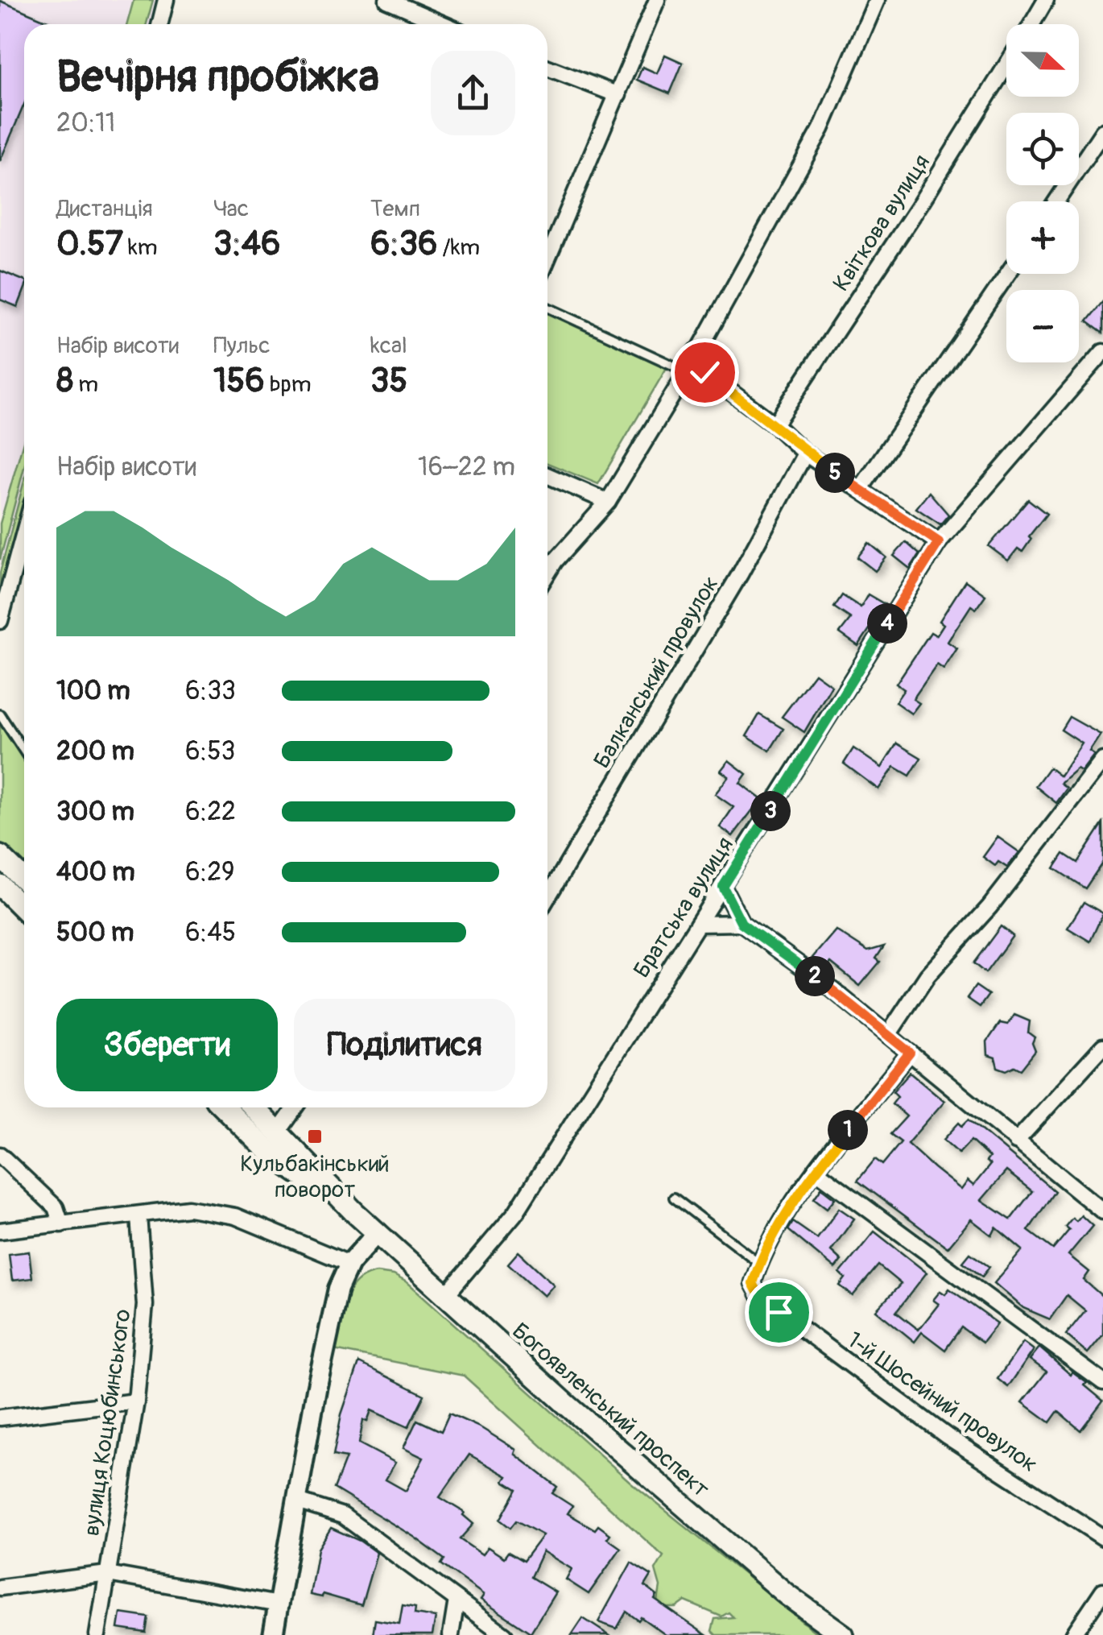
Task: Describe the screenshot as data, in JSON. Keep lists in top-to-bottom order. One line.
{"streets":{"main road":["Богоявленський проспект"],"street":["Квіткова вулиця","Балканський провулок","Братська вулиця","1-й Шосейний провулок","вулиця Коцюбинського"]},"crossings":[["Братська вулиця","Богоявленський проспект"]],"places":{"transit":["Кульбакінський поворот"]},"north":"right","page":{"map_buttons":["+","−"],"heading":["Вечірня пробіжка","20:11"],"stats":[["Дистанція","0.57 km"],["Час","3:46"],["Темп","6:36 /km"],["Набір висоти","8 m"],["Пульс","156 bpm"],["kcal","35"]],"chart":["Набір висоти","16–22 m"],"pins":["5","4","3","2","1"],"list":[{"name":"100 m","note":"6:33"},{"name":"200 m","note":"6:53"},{"name":"300 m","note":"6:22"},{"name":"400 m","note":"6:29"},{"name":"500 m","note":"6:45"}],"buttons":["Зберегти","Поділитися"]}}
